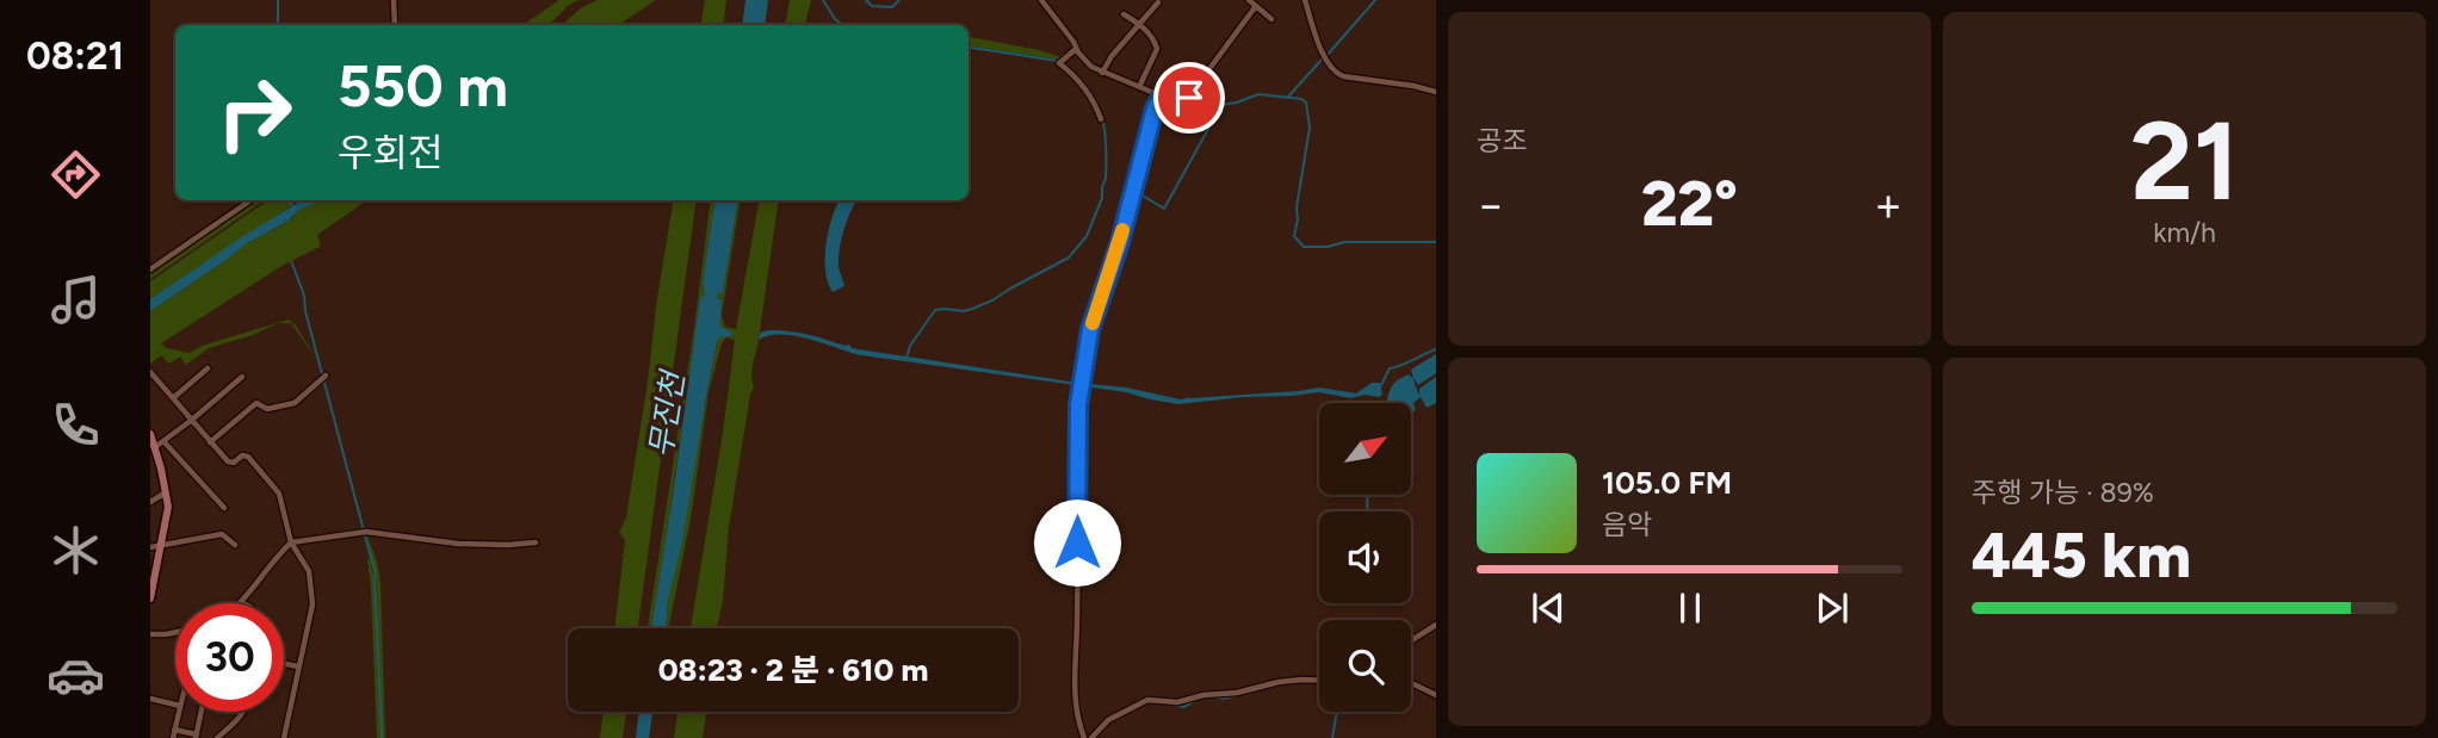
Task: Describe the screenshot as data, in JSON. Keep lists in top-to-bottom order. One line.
{"water":["무진천"],"north":"top right","page":{"tabs":"08:21","tile":["공조",["21","km/h"],["주행 가능 · 89%","445 km"]],"turn":["550 m","우회전"],"heat":["−","22°","+"],"song":["105.0 FM","음악"],"limit":"30","trip":"08:23 · 2 분 · 610 m"}}
